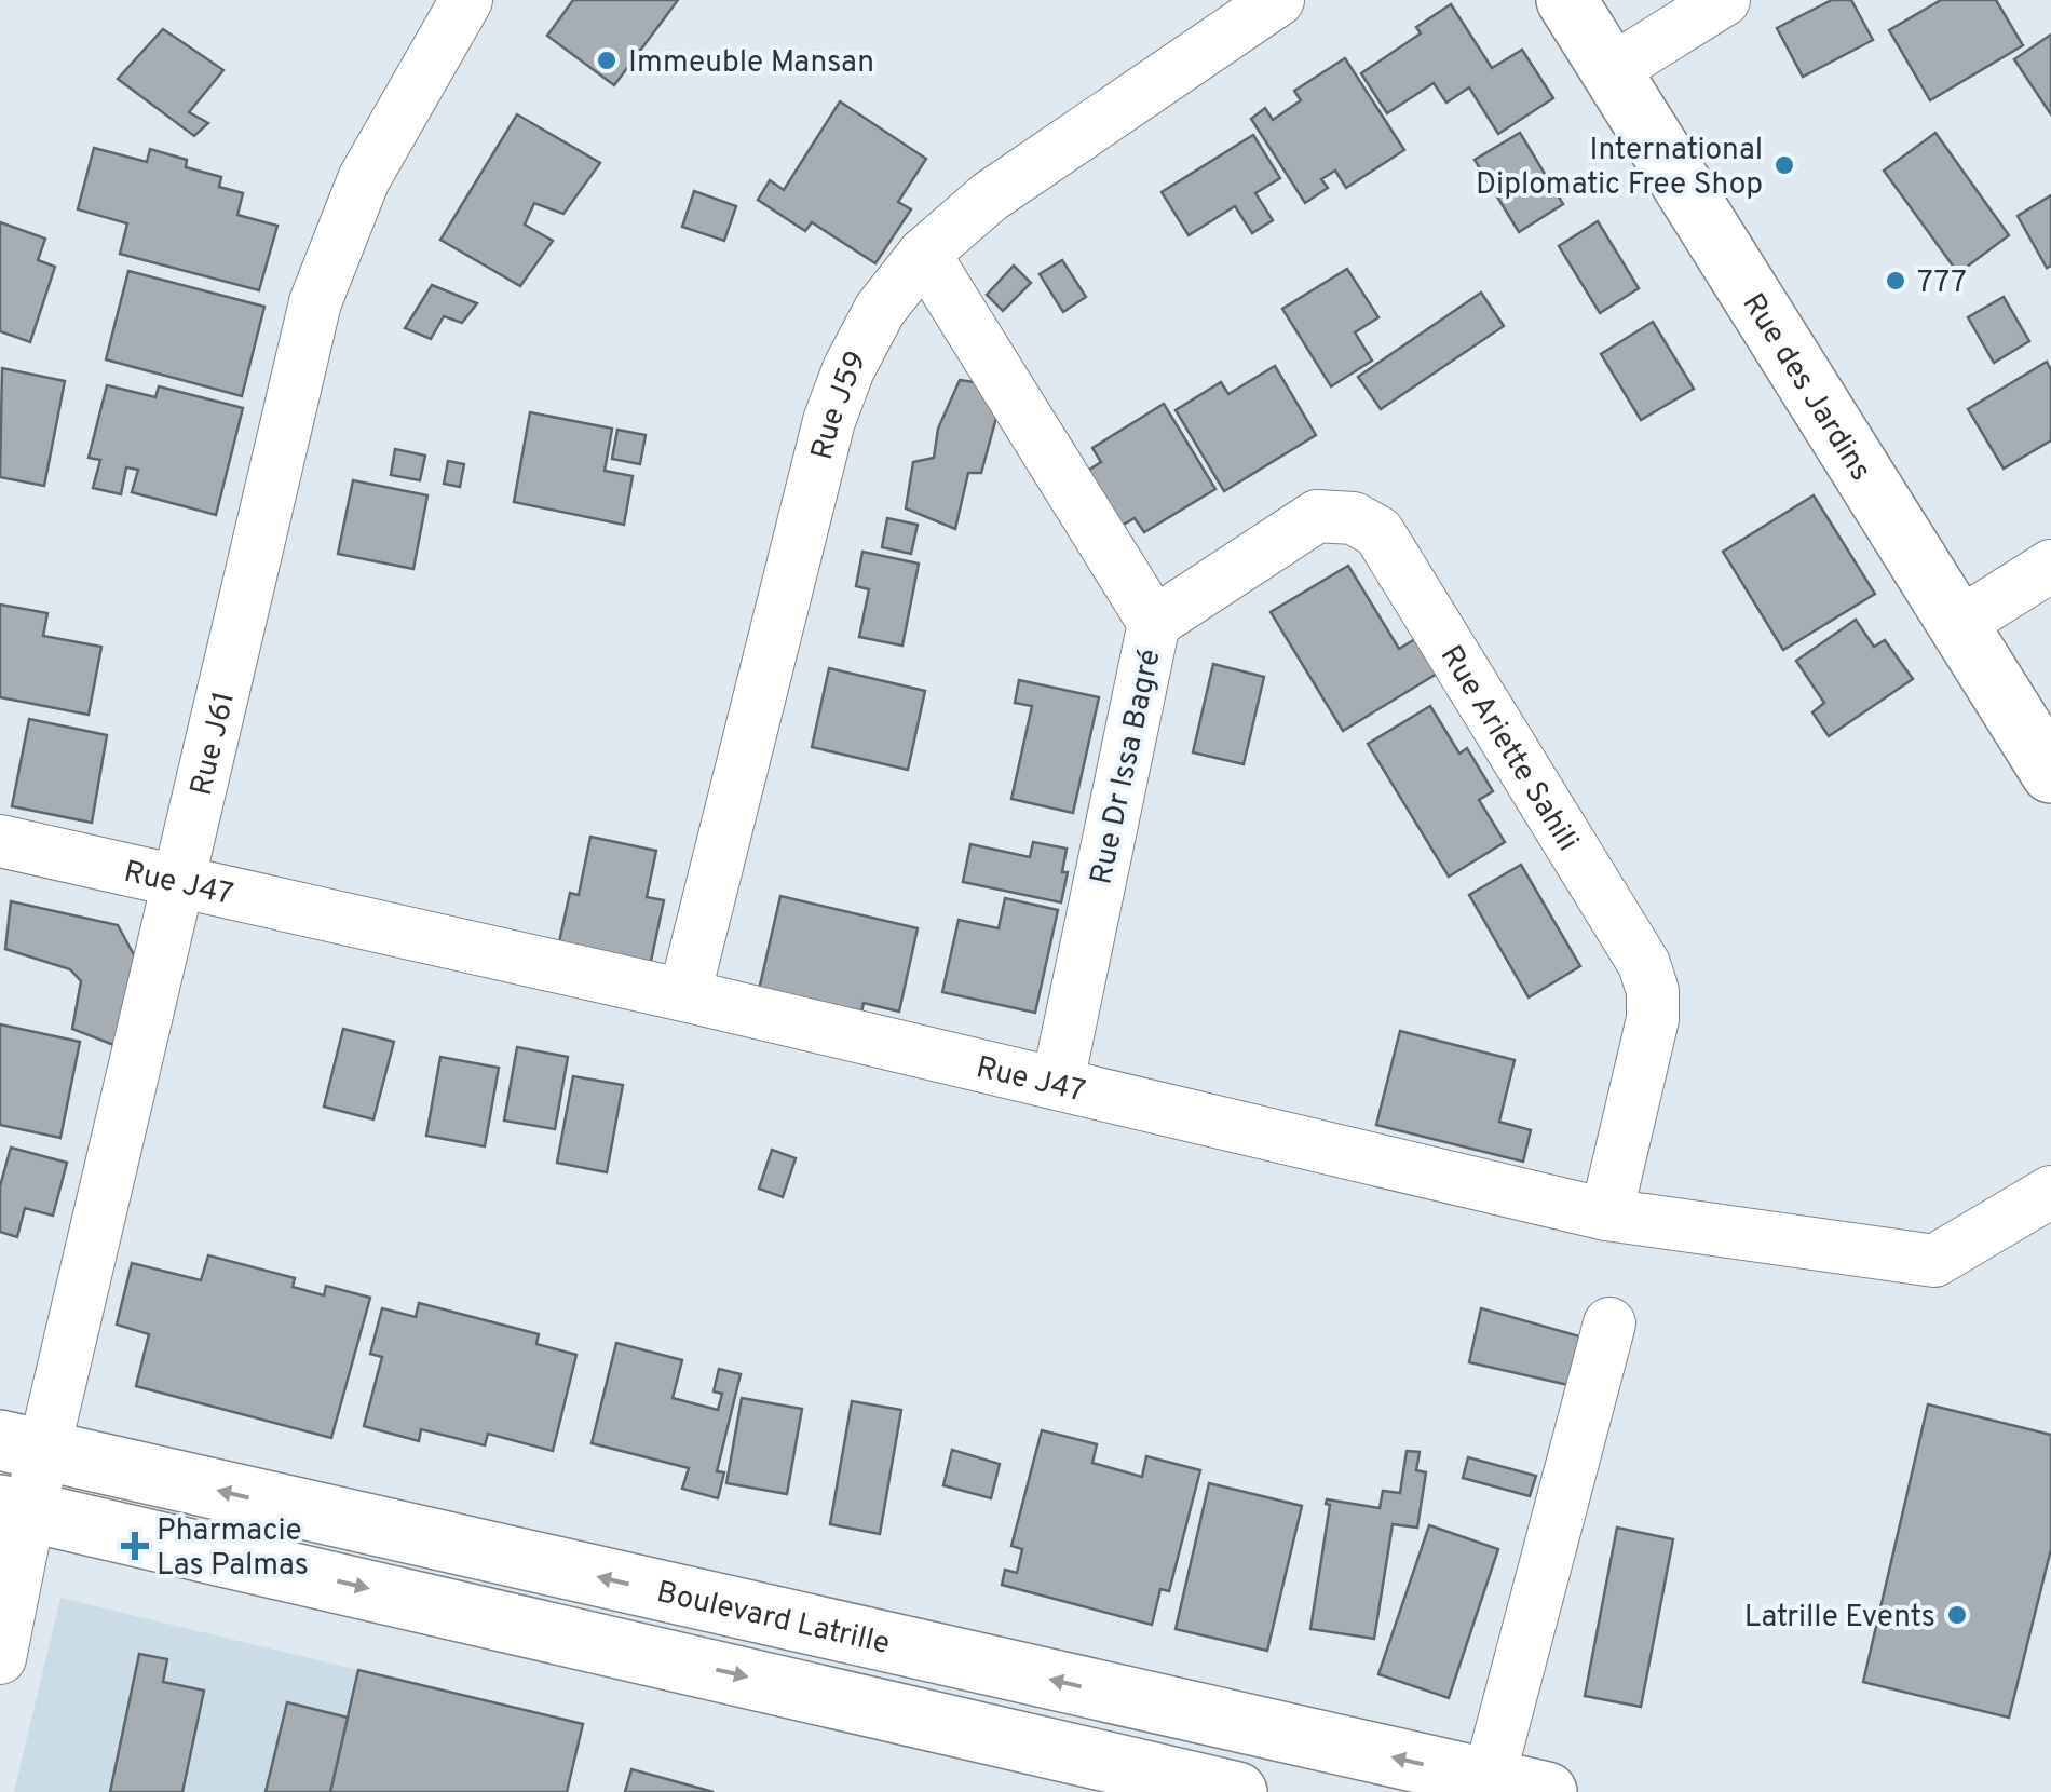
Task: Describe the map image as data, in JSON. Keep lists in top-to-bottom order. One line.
{"streets":{"main road":["Rue des Jardins","Boulevard Latrille"],"street":["Rue J59","Rue J61","Rue Ariette Sahili","Rue Dr Issa Bagré","Rue J47"]},"crossings":[["Rue J59","Rue Dr Issa Bagré"],["Rue J59","Rue J47"],["Rue J61","Rue J47"],["Rue J61","Boulevard Latrille"],["Rue Ariette Sahili","Rue Dr Issa Bagré"],["Rue Ariette Sahili","Rue J47"],["Rue Dr Issa Bagré","Rue J47"]],"places":{"other":["Immeuble Mansan","International Diplomatic Free Shop","777","Latrille Events"],"health":["Pharmacie Las Palmas"]}}
